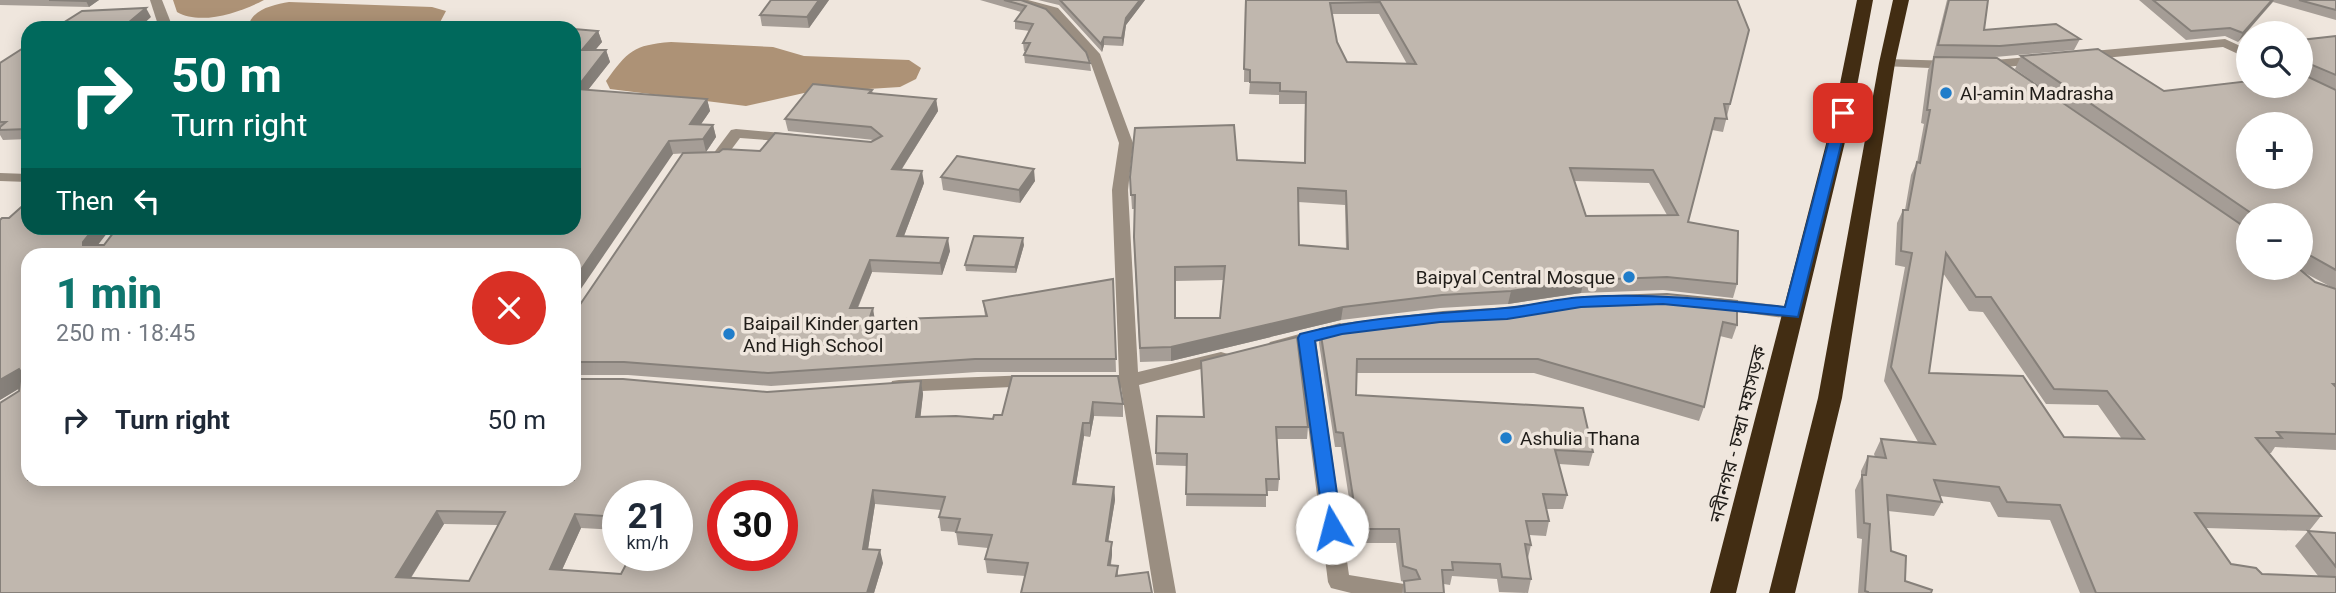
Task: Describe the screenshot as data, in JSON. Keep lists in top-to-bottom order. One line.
{"streets":{"highway":["নবীনগর - চন্দ্রা মহাসড়ক"]},"places":["Al-amin Madrasha","Baipyal Central Mosque","Baipail Kinder garten And High School","Ashulia Thana"],"page":{"map_buttons":["+","−"],"turn":["50 m","Turn right"],"then":"Then","heading":["1 min","250 m · 18:45"],"list":[{"name":"Turn right","value":"50 m"}],"speed":"21 km/h","limit":"30"}}
